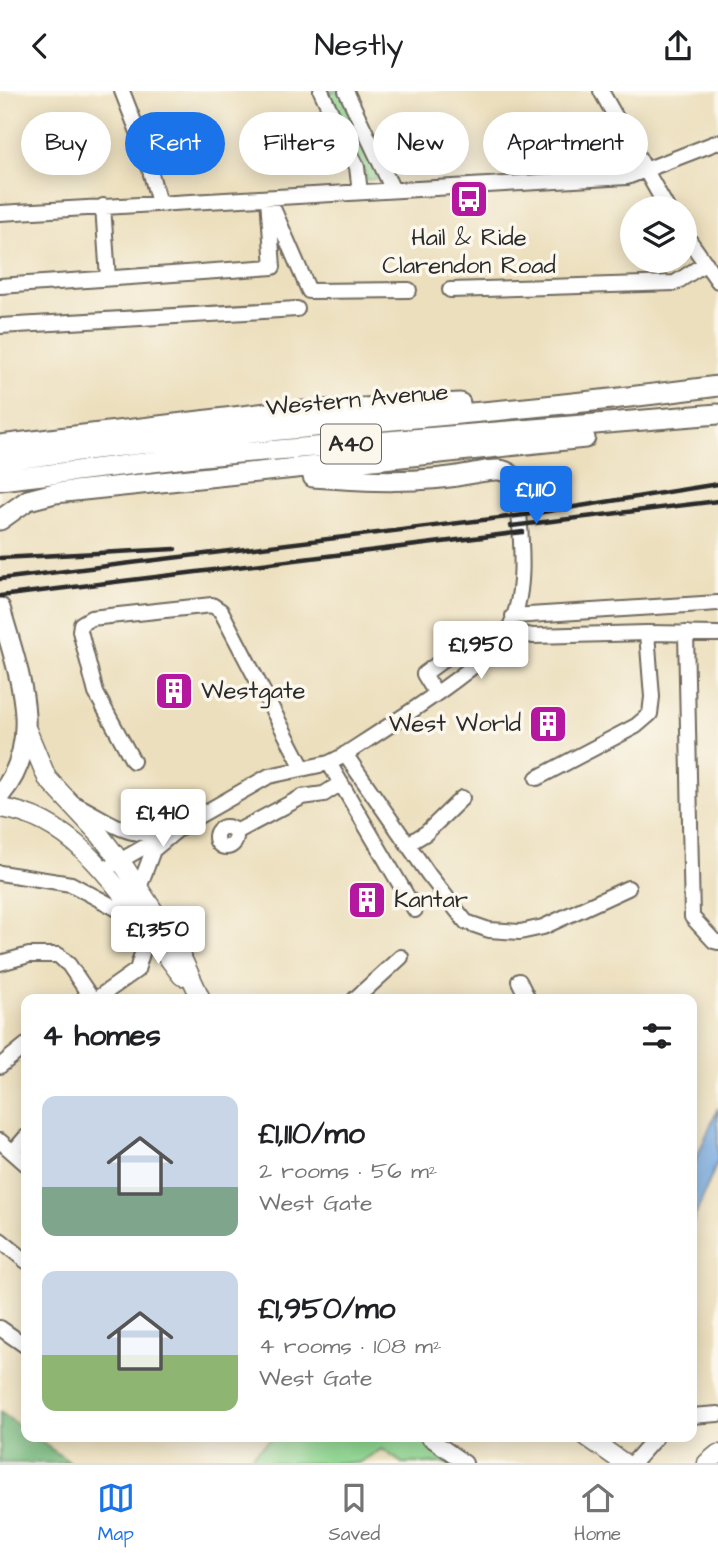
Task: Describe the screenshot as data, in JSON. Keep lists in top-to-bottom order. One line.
{"streets":{"highway":["Western Avenue","A40"]},"crossings":[["Western Avenue","A40"]],"places":{"bus stop":["Hail & Ride Clarendon Road"],"building":["Westgate","West World","Kantar"]},"page":{"header":"Nestly","chip":["Buy","Rent","Filters","New","Apartment"],"price":["£1,110","£1,950","£1,410","£1,350"],"heading":"4 homes","list":[{"name":"£1,110/mo","note":"2 rooms · 56 m² · West Gate"},{"name":"£1,950/mo","note":"4 rooms · 108 m² · West Gate"}],"tabs":["Map","Saved","Home"]}}
